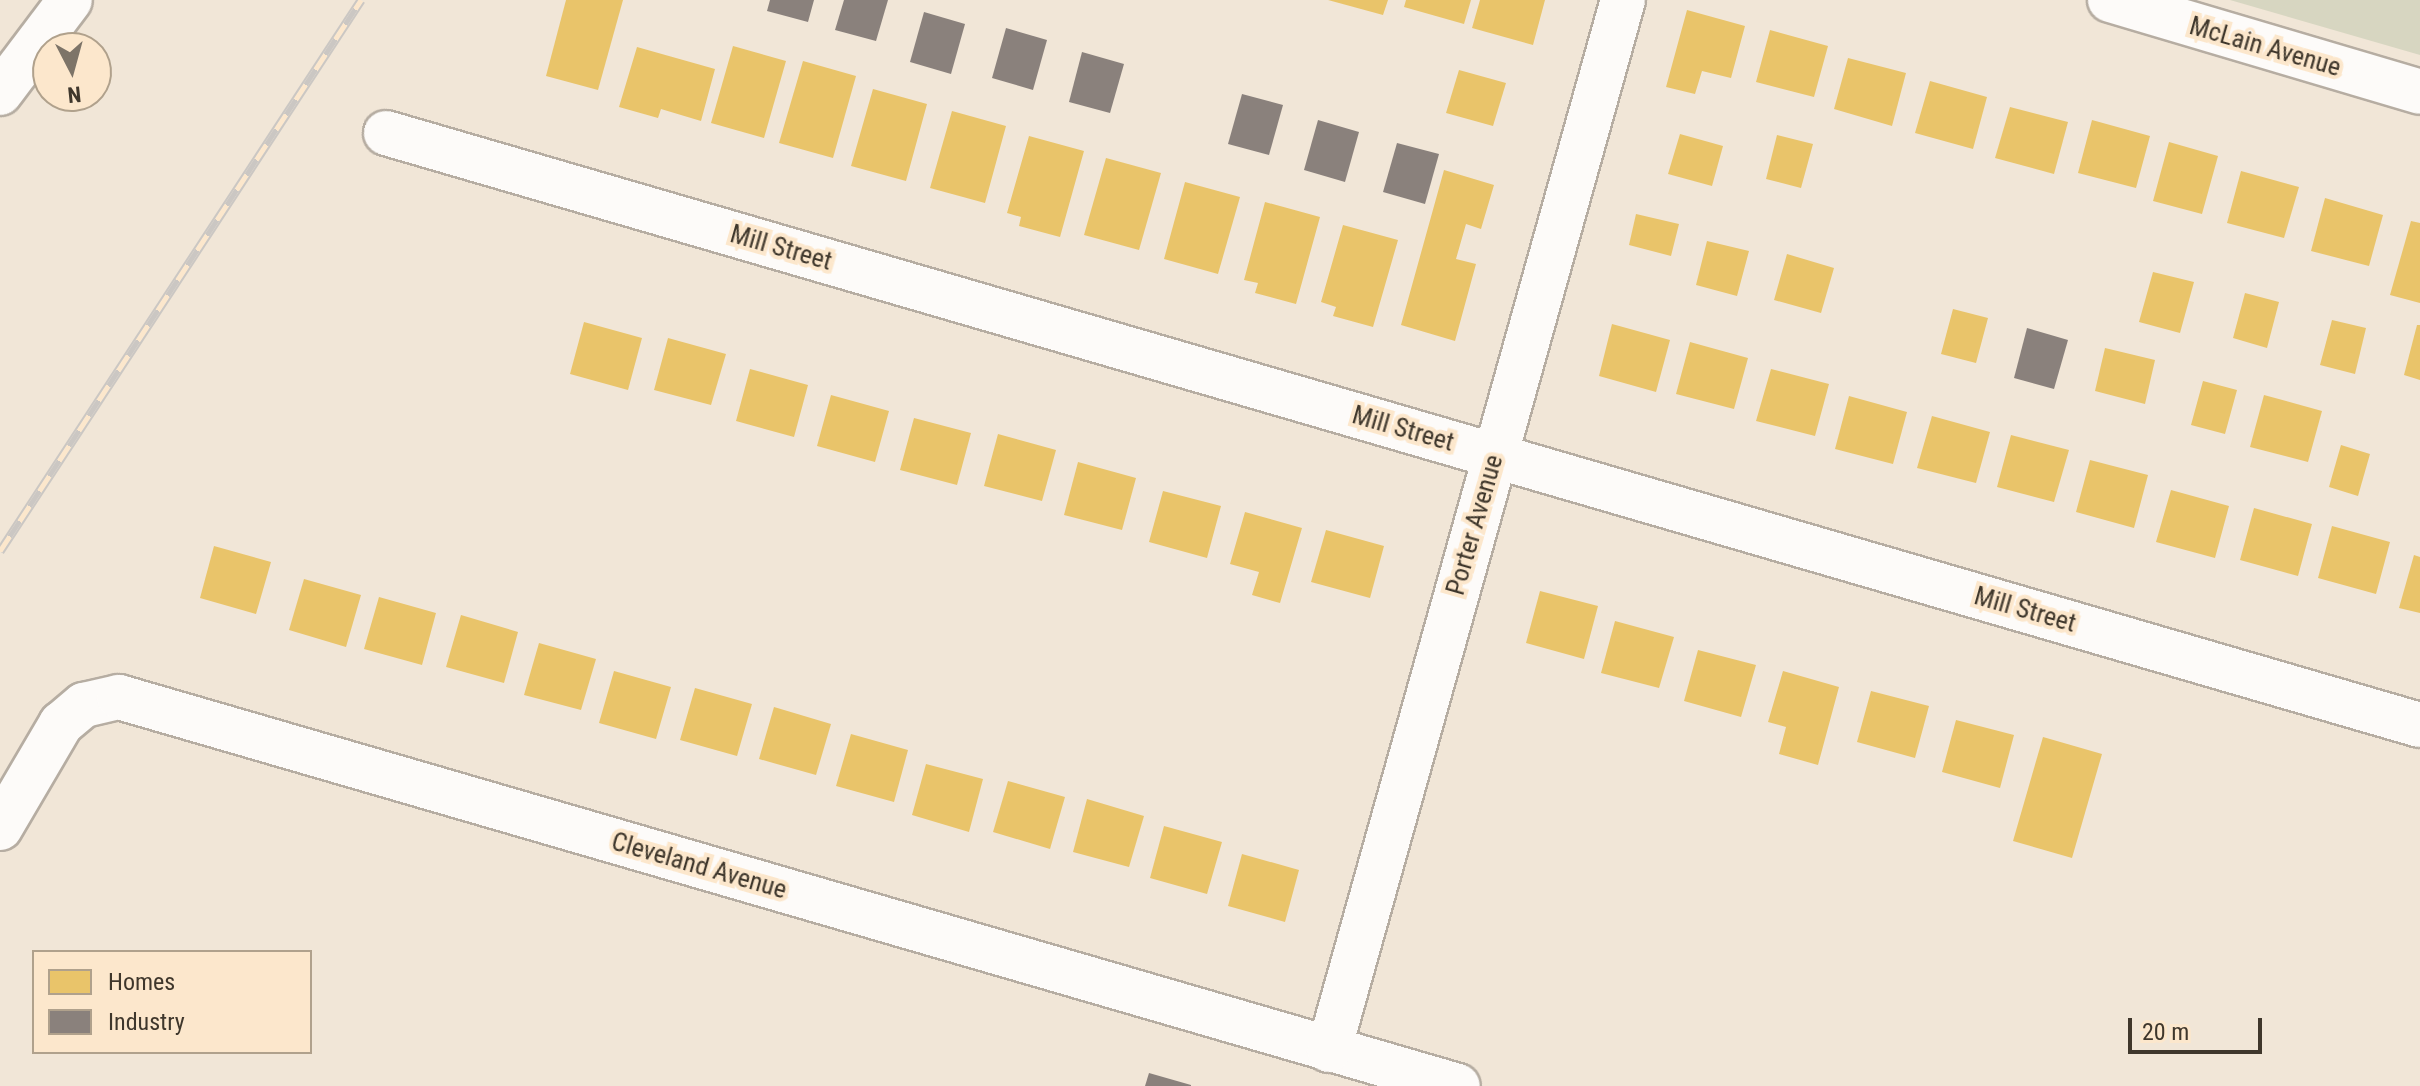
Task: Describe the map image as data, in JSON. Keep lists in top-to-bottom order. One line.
{"streets":{"main road":["McLain Avenue","Mill Street","Porter Avenue","Cleveland Avenue"]},"crossings":[["Mill Street","Porter Avenue"],["Porter Avenue","Cleveland Avenue"]],"legend":["Homes","Industry"],"scale_bar":"20 m","north":"bottom"}
